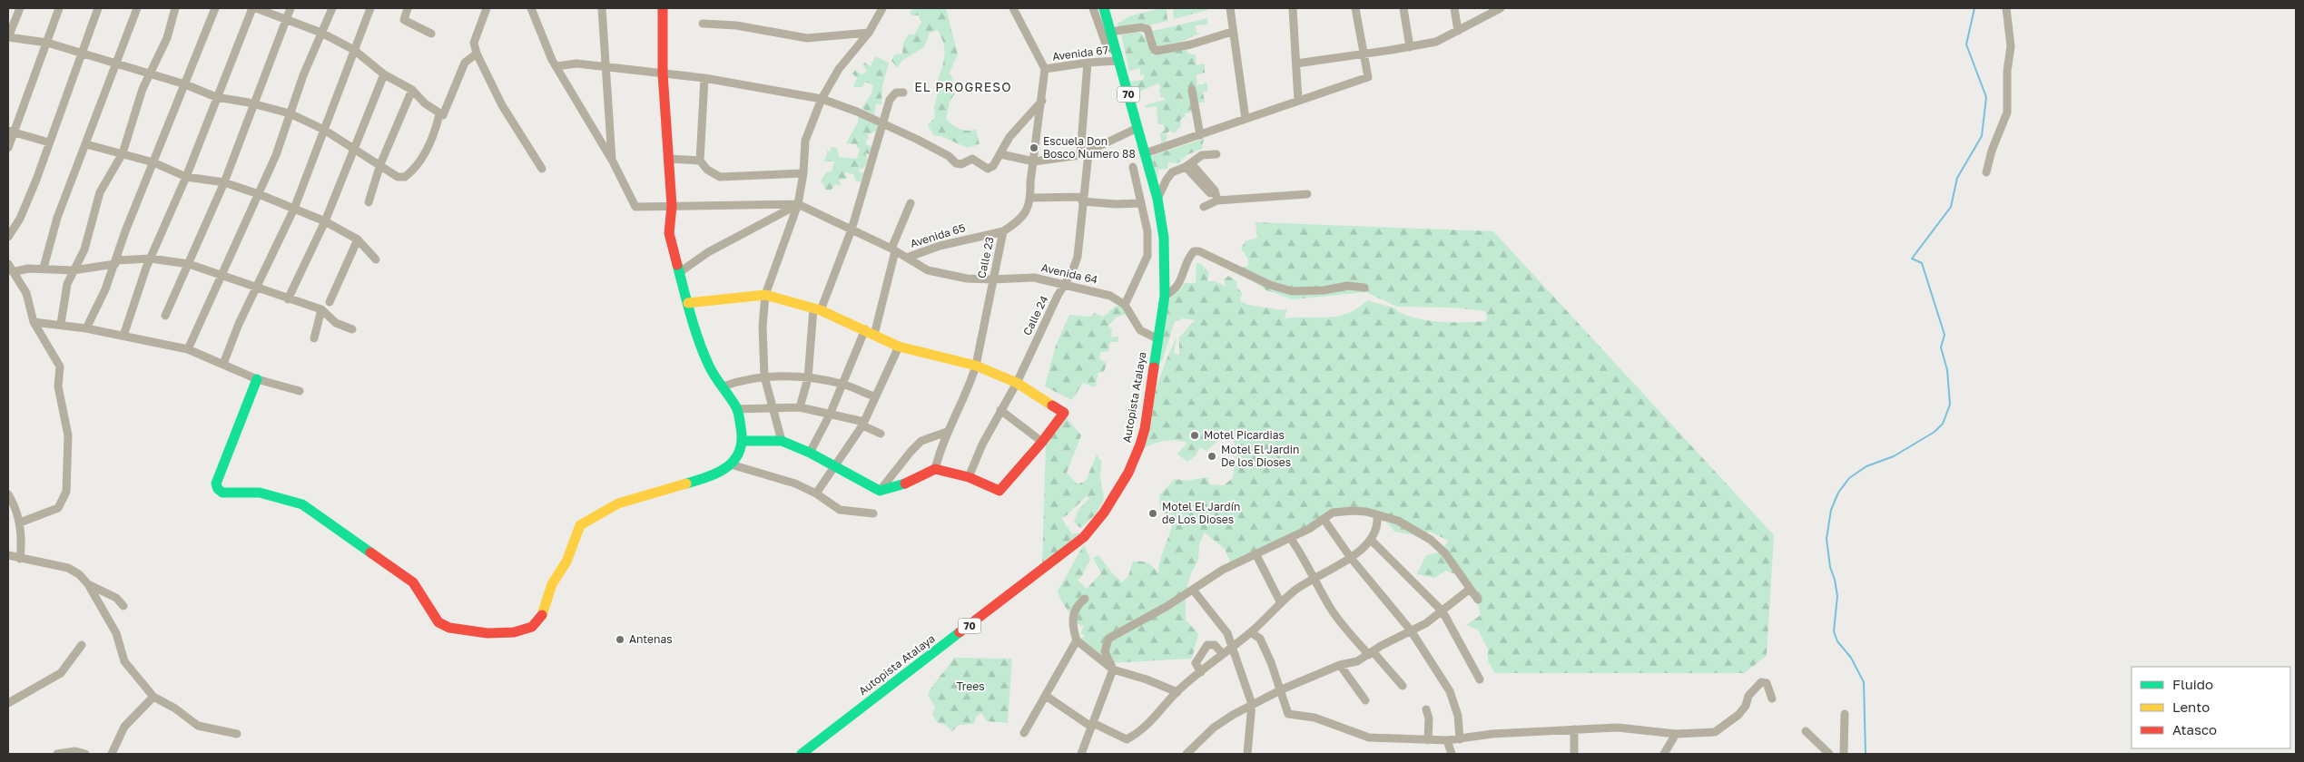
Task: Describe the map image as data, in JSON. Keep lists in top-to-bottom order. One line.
{"streets":{"street":["Avenida 67","70","Avenida 65","Calle 23","Avenida 64","Calle 24","Autopista Atalaya"]},"crossings":[["Avenida 67","Calle 23"],["Avenida 67","Calle 24"],["Avenida 67","Autopista Atalaya"],["Avenida 65","Calle 23"],["Avenida 65","Avenida 64"],["Calle 23","Avenida 64"],["Avenida 64","Calle 24"]],"districts":["EL PROGRESO"],"parks":["Trees"],"places":["Escuela Don Bosco Numero 88","Motel Picardias","Motel El Jardin De los Dioses","Motel El Jardín de Los Dioses","Antenas"],"legend":["Fluido","Lento","Atasco"]}
